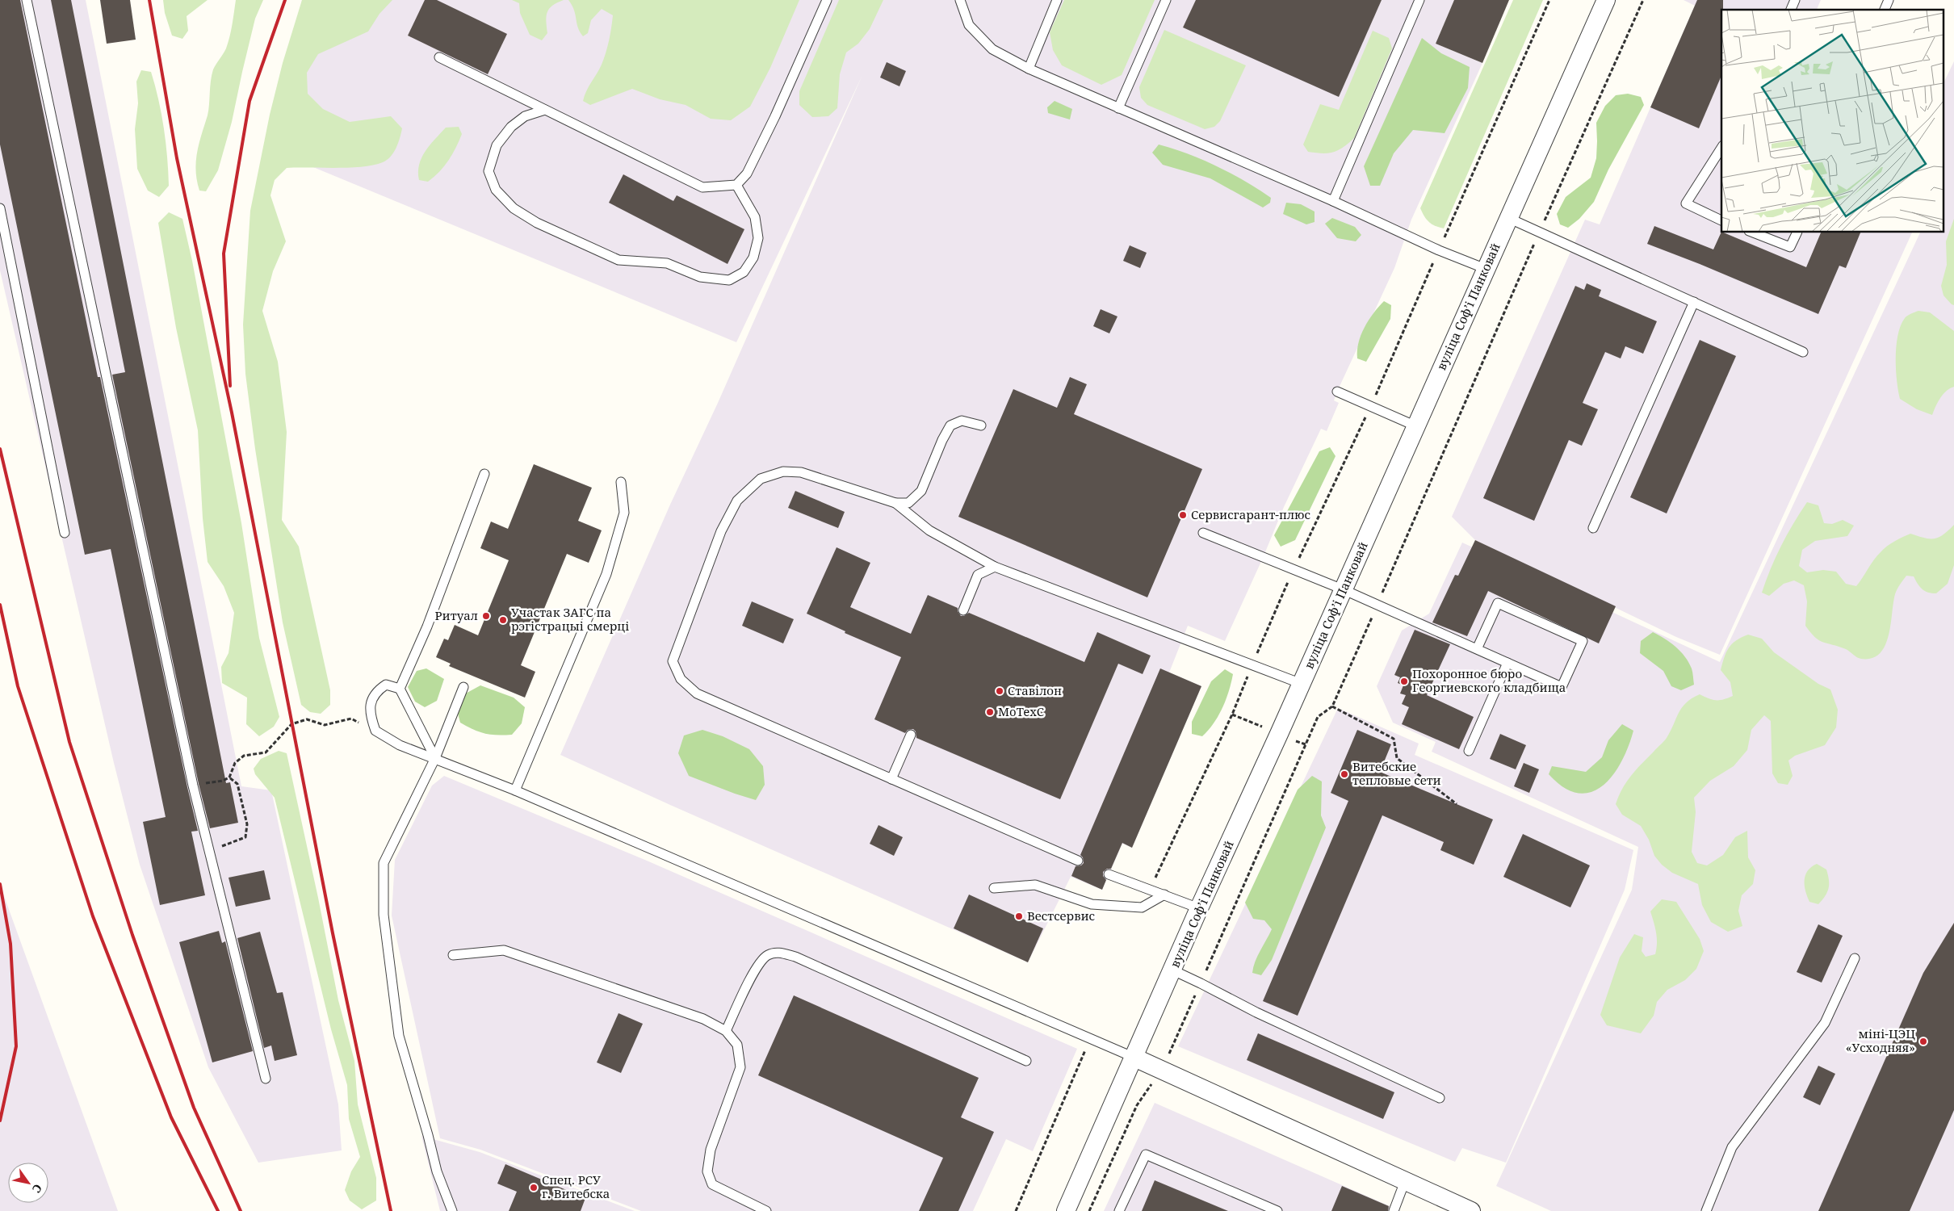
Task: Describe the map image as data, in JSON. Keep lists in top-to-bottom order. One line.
{"streets":{"street":["вуліца Софʼі Панковай"]},"places":["Сервисгарант-плюс","Ритуал","Участак ЗАГС па рэгістрацыі смерці","Похоронное бюро Георгиевского кладбища","Ставілон","MoTexC","Витебские тепловые сети","Вестсервис","міні-ЦЭЦ «Усходняя»","Спец. РСУ г. Витебска"],"north":"bottom right"}
